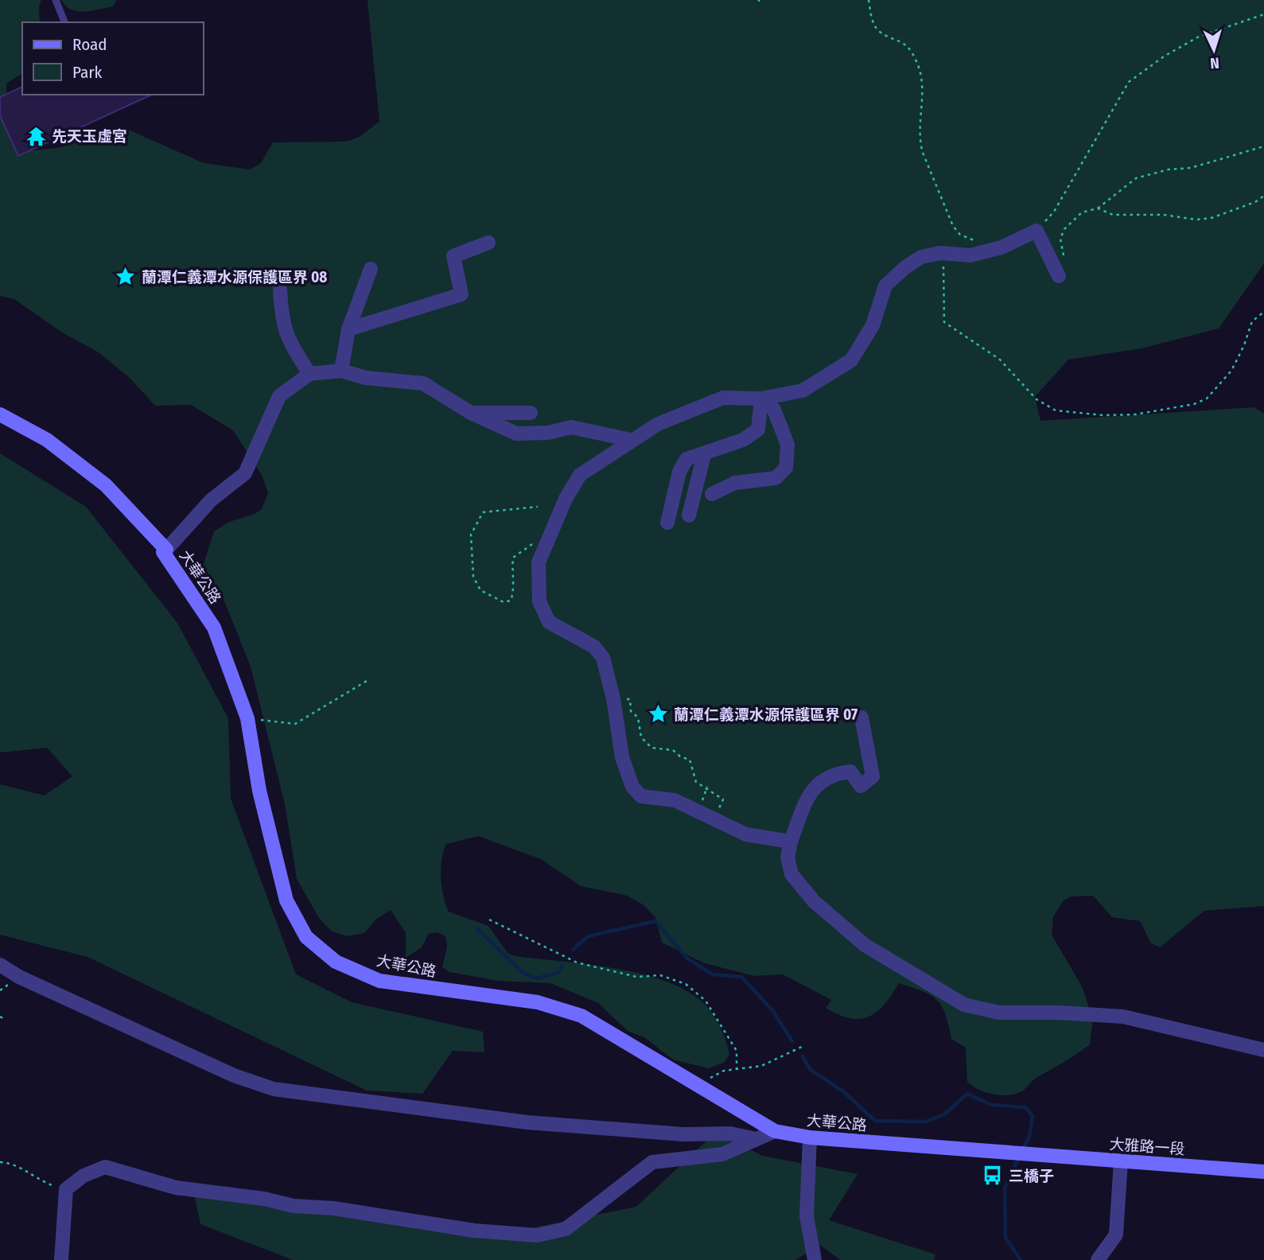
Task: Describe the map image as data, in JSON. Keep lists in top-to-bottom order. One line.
{"streets":{"main road":["大華公路","大雅路一段"]},"crossings":[["大華公路","大雅路一段"]],"places":{"temple":["先天玉虛宮"],"place":["蘭潭仁義潭水源保護區界 08","蘭潭仁義潭水源保護區界 07"],"bus stop":["三橋子"]},"legend":["Road","Park"],"north":"bottom"}
